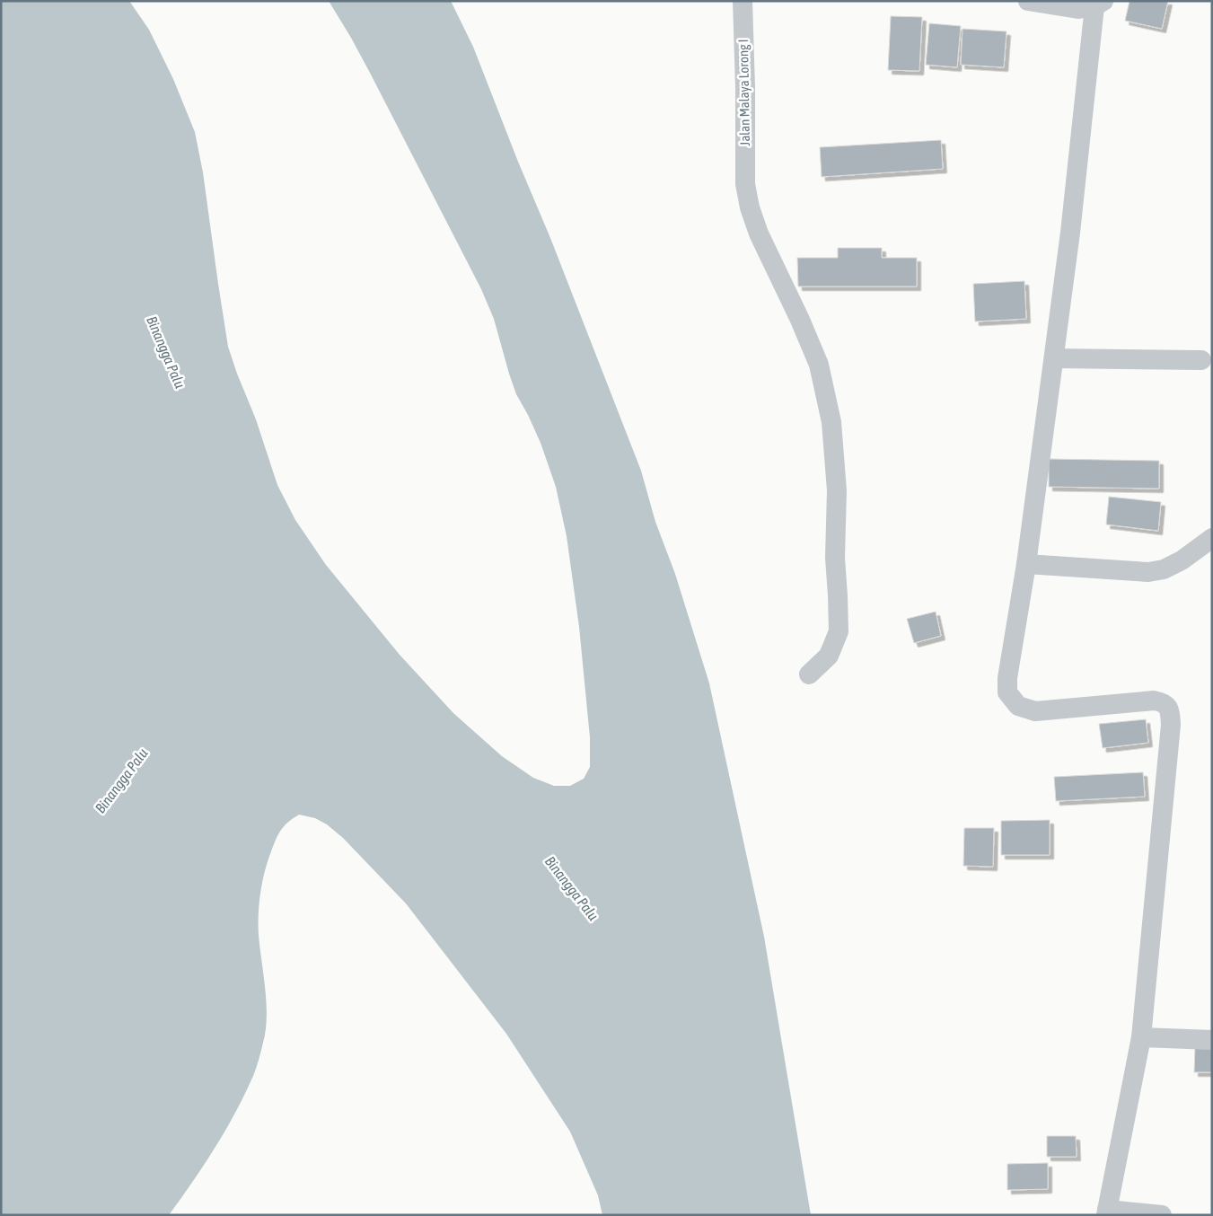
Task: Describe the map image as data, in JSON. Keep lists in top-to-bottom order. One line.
{"streets":{"street":["Jalan Malaya Lorong I"]},"water":["Binangga Palu"]}
